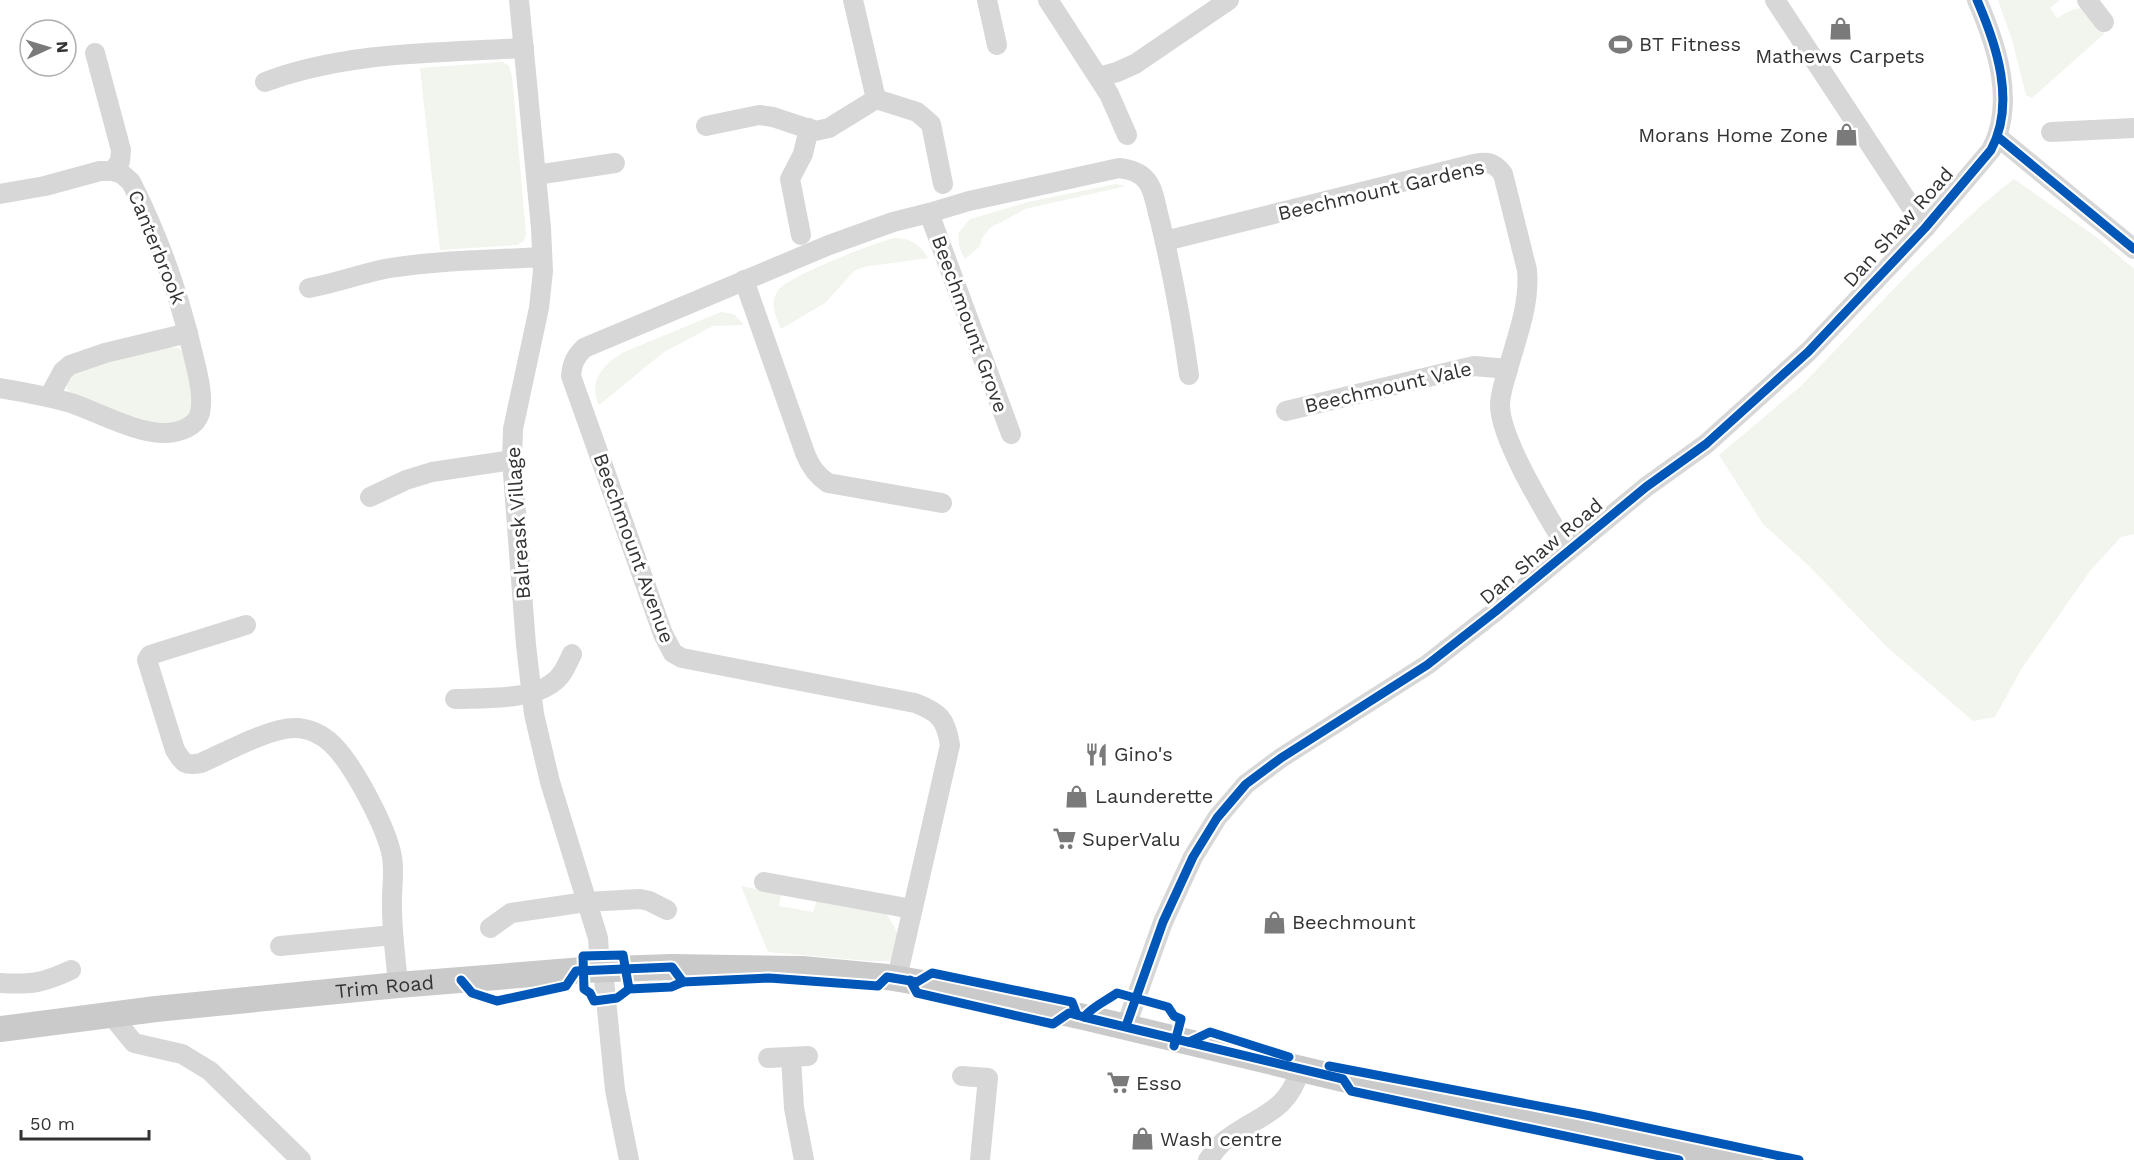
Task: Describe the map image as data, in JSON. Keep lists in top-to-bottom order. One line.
{"streets":{"main road":["Trim Road"],"street":["Beechmount Gardens","Dan Shaw Road","Canterbrook","Beechmount Grove","Beechmount Vale","Balreask Village","Beechmount Avenue"]},"crossings":[["Beechmount Gardens","Beechmount Vale"],["Beechmount Gardens","Beechmount Avenue"],["Dan Shaw Road","Trim Road"],["Beechmount Grove","Beechmount Avenue"],["Balreask Village","Trim Road"],["Beechmount Avenue","Trim Road"]],"places":{"shop":["Mathews Carpets","Morans Home Zone","Launderette","Beechmount","Wash centre"],"sports":["BT Fitness"],"restaurant":["Gino's"],"supermarket":["SuperValu","Esso"]},"scale_bar":"50 m","north":"right"}
